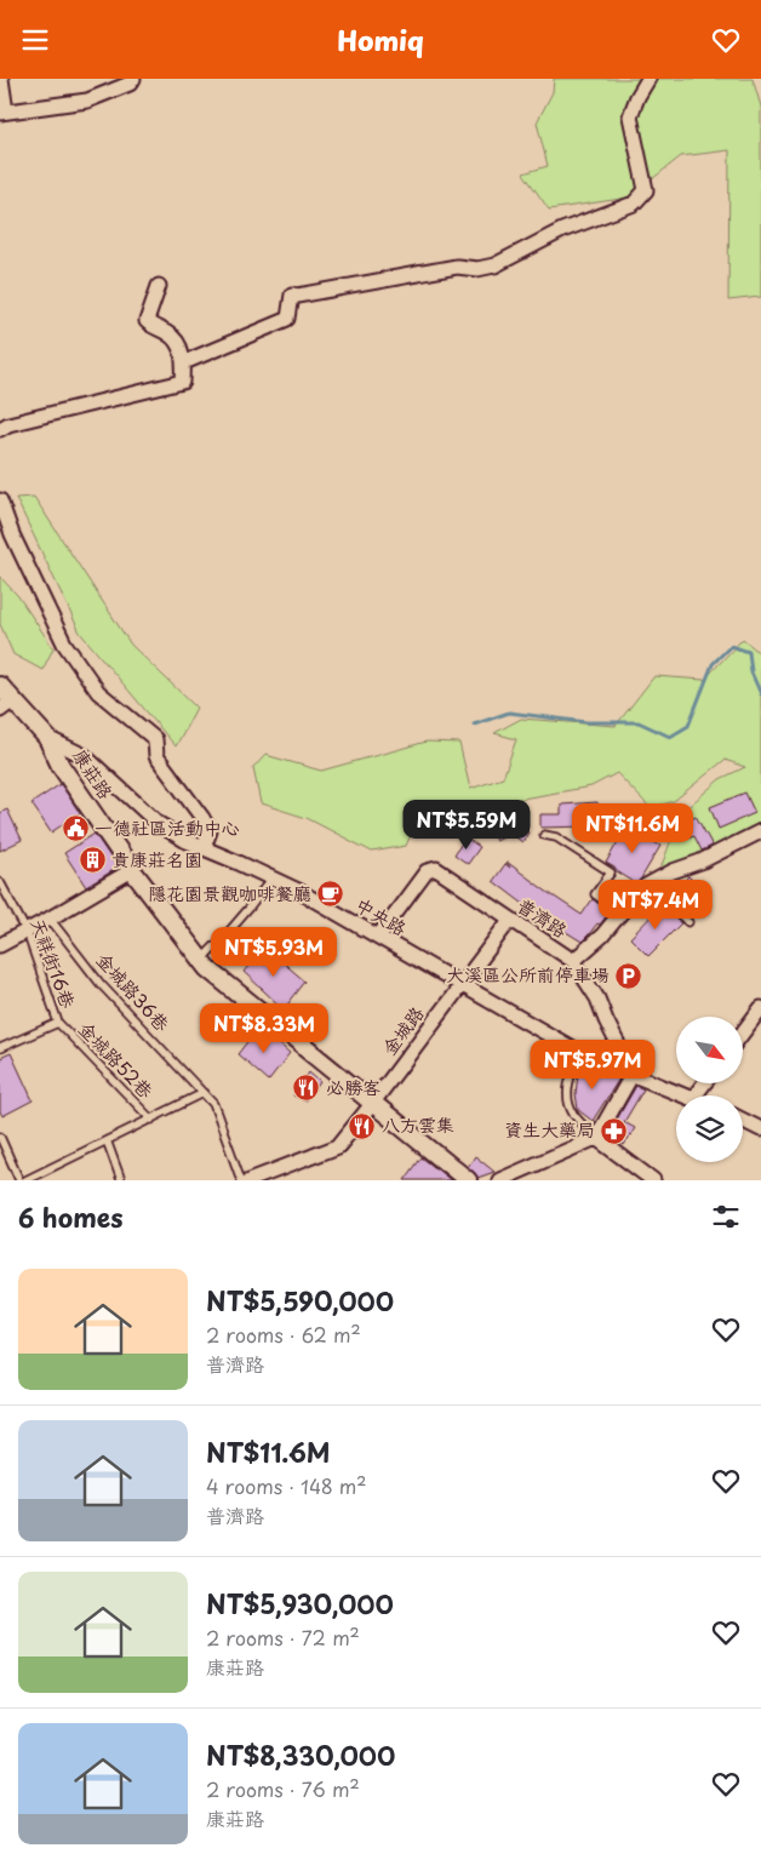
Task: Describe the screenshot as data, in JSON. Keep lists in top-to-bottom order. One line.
{"streets":{"street":["康莊路","中央路","普濟路","金城路"],"lane":["天祥街16巷","金城路36巷","金城路52巷"]},"crossings":[["康莊路","中央路"],["康莊路","金城路"],["中央路","普濟路"],["中央路","金城路"],["普濟路","金城路"],["天祥街16巷","金城路52巷"],["金城路36巷","金城路"]],"places":{"public building":["一德社區活動中心"],"building":["貴康莊名園"],"cafe":["隱花園景觀咖啡餐廳"],"parking":["大溪區公所前停車場"],"restaurant":["必勝客","八方雲集"],"pharmacy":["資生大藥局"]},"north":"bottom right","page":{"header":"Homiq","price":["NT$5.59M","NT$11.6M","NT$7.4M","NT$5.93M","NT$8.33M","NT$5.97M"],"heading":"6 homes","list":[{"name":"NT$5,590,000","note":"2 rooms · 62 m² · 普濟路"},{"name":"NT$11.6M","note":"4 rooms · 148 m² · 普濟路"},{"name":"NT$5,930,000","note":"2 rooms · 72 m² · 康莊路"},{"name":"NT$8,330,000","note":"2 rooms · 76 m² · 康莊路"}]}}
